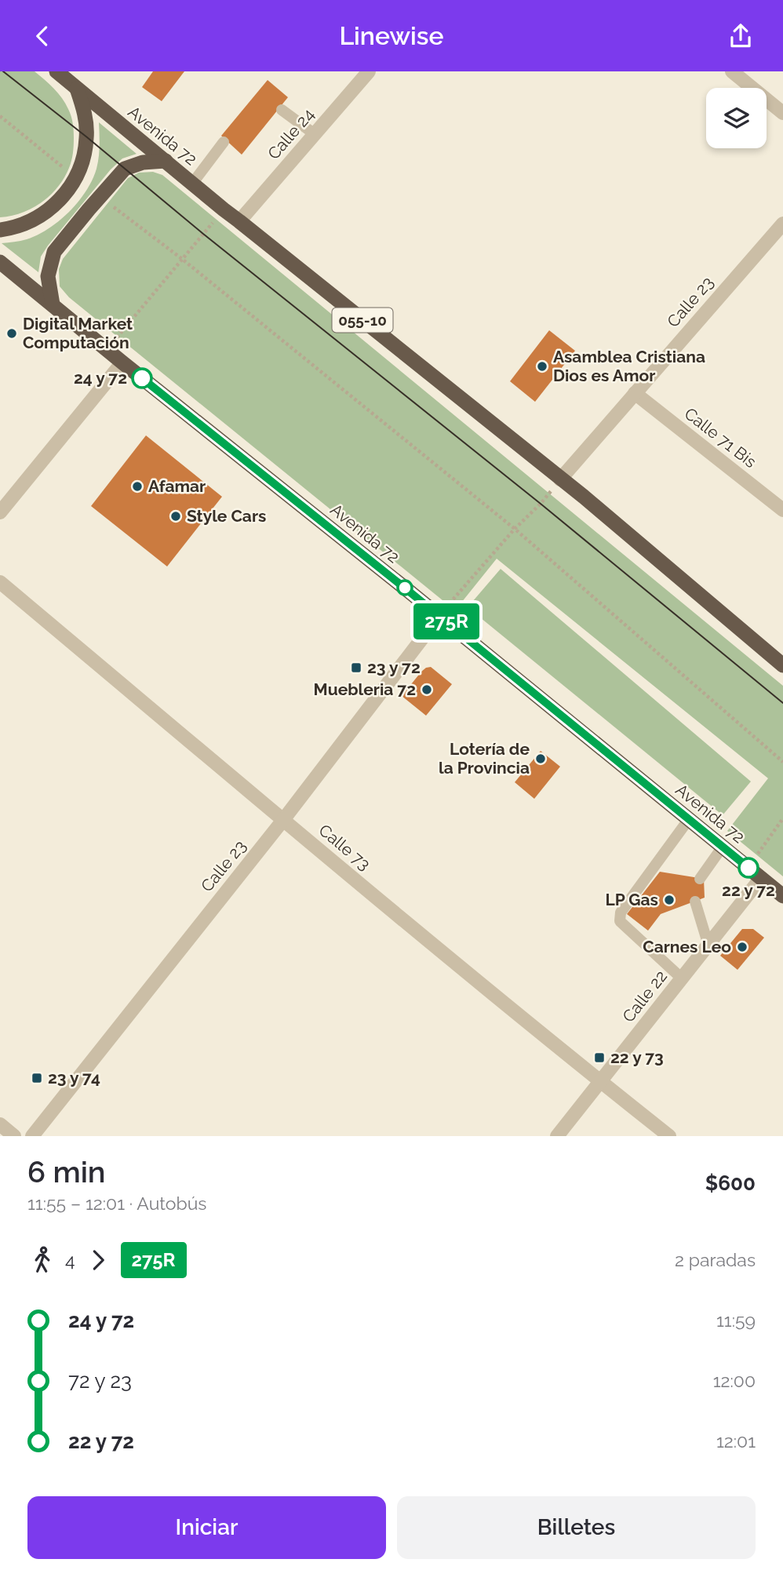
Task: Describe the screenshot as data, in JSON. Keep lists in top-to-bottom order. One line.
{"streets":{"highway":["Avenida 72","055-10"],"street":["Calle 24","Calle 23","Calle 71 Bis","Calle 73","Calle 22"]},"crossings":[["Calle 24","Avenida 72"],["Avenida 72","Calle 23"],["Avenida 72","Calle 22"],["Calle 23","Calle 71 Bis"],["Calle 23","Calle 73"],["Calle 73","Calle 22"]],"places":{"other":["Digital Market Computación","Asamblea Cristiana Dios es Amor","24 y 72","Afamar","Style Cars","Muebleria 72","Lotería de la Provincia","22 y 72","LP Gas","Carnes Leo"],"transit":["23 y 72","22 y 73","23 y 74"]},"lines":["bus line 275R"],"page":{"header":"Linewise","on_map":"275R","heading":["6 min","11:55 – 12:01 · Autobús","$600"],"legs":["4","275R","2 paradas"],"list":[{"name":"24 y 72","value":"11:59"},{"name":"72 y 23","value":"12:00"},{"name":"22 y 72","value":"12:01"}],"buttons":["Iniciar","Billetes"]}}
